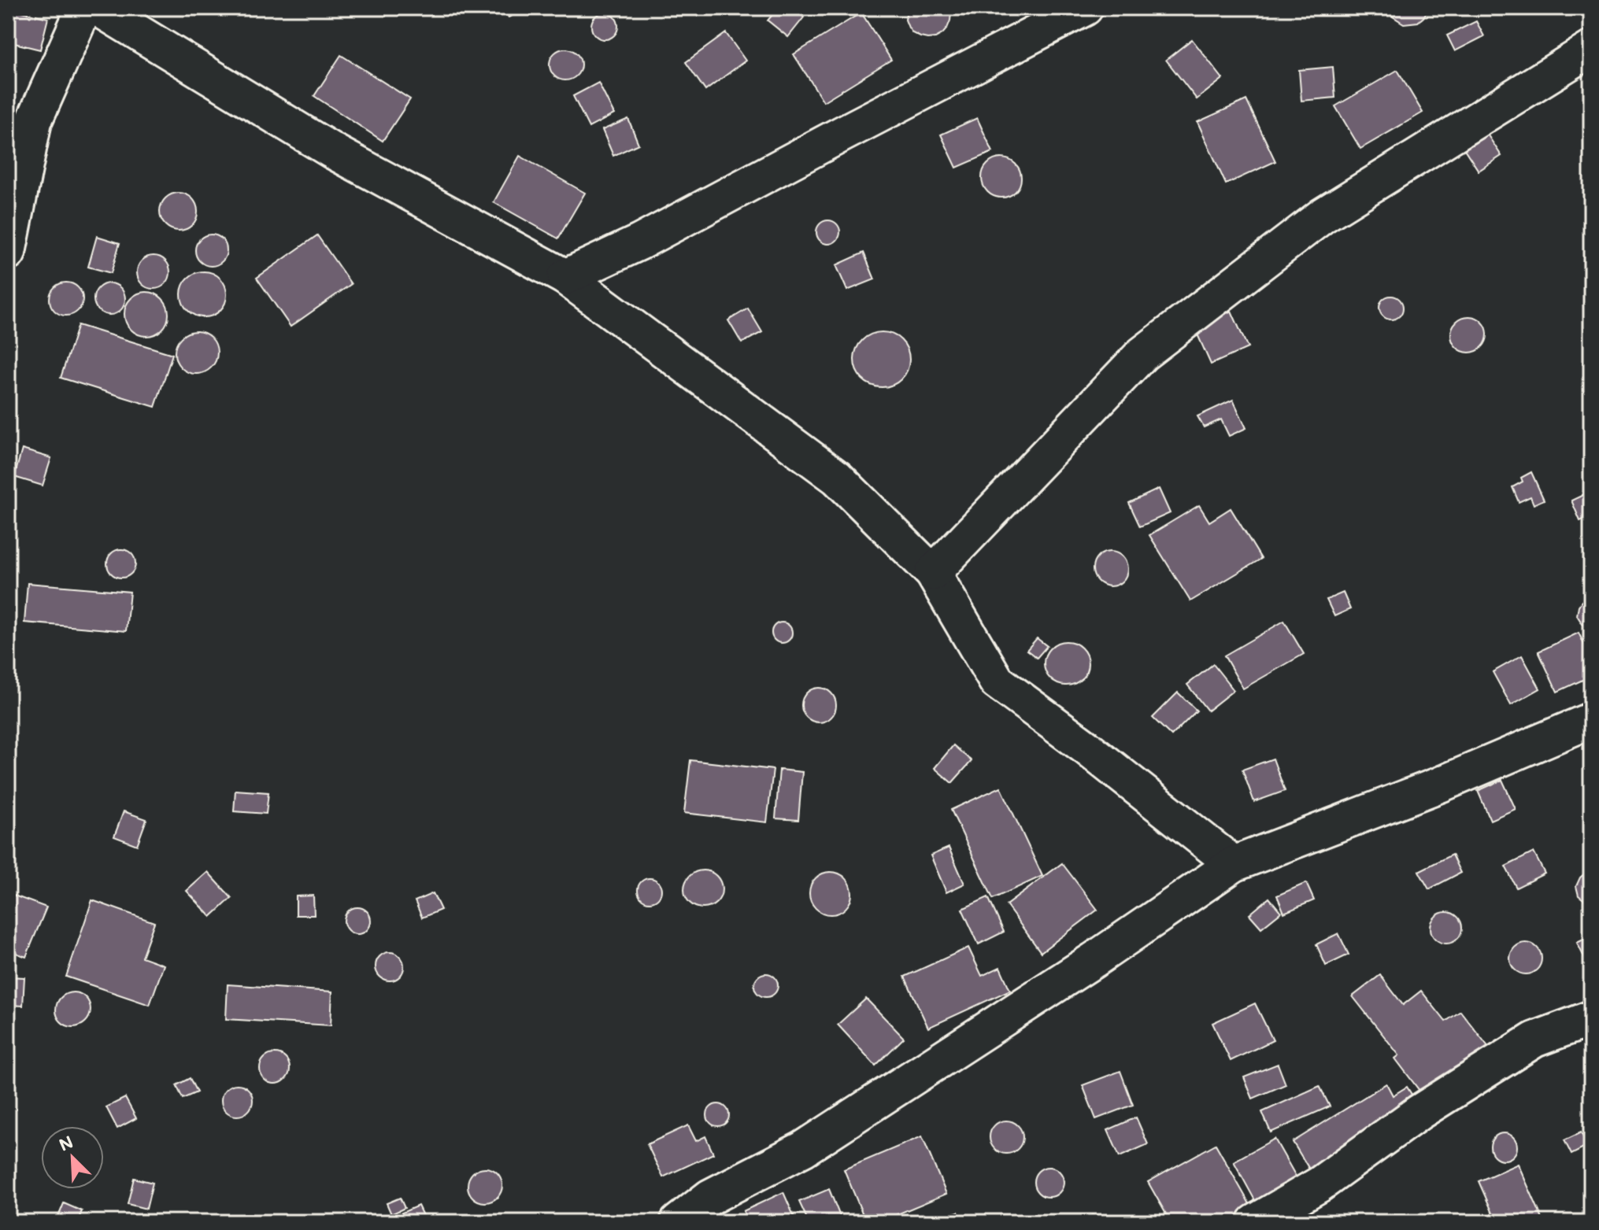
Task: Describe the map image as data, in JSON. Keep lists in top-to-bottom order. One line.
{"north":"top left"}
